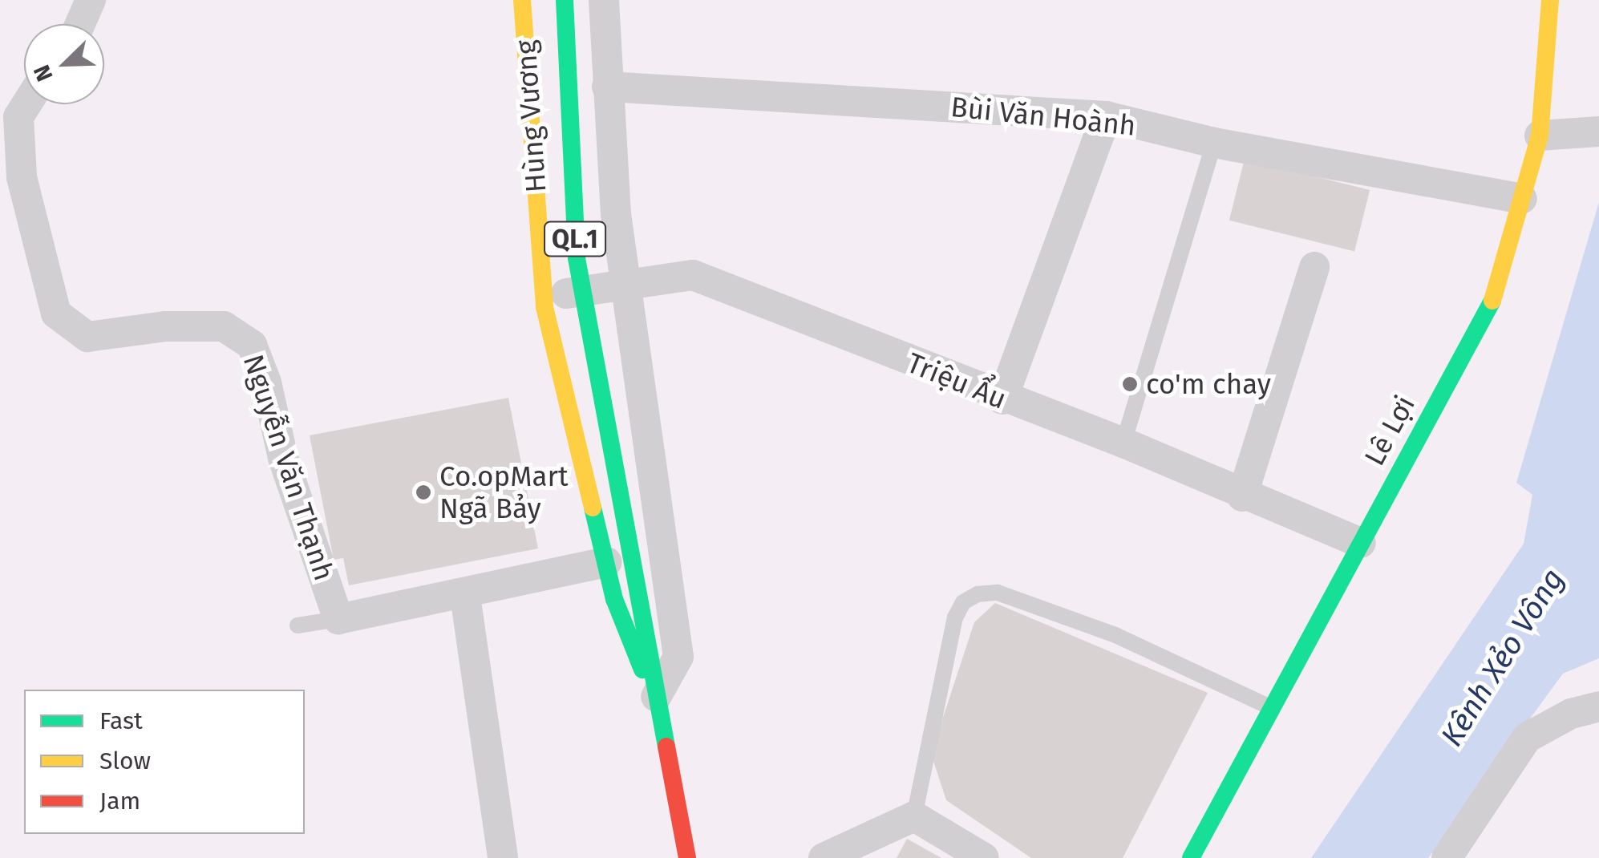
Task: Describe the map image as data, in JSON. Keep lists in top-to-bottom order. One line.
{"streets":{"street":["Hùng Vương","Bùi Văn Hoành","QL.1","Triệu Ẩu","Lê Lợi","Nguyễn Văn Thạnh"]},"crossings":[["Hùng Vương","Triệu Ẩu"],["Hùng Vương","Nguyễn Văn Thạnh"],["Bùi Văn Hoành","Lê Lợi"],["Triệu Ẩu","Lê Lợi"]],"water":["Kênh Xẻo Vông"],"places":["co'm chay","Co.opMart Ngã Bảy"],"legend":["Fast","Slow","Jam"],"north":"bottom left"}
